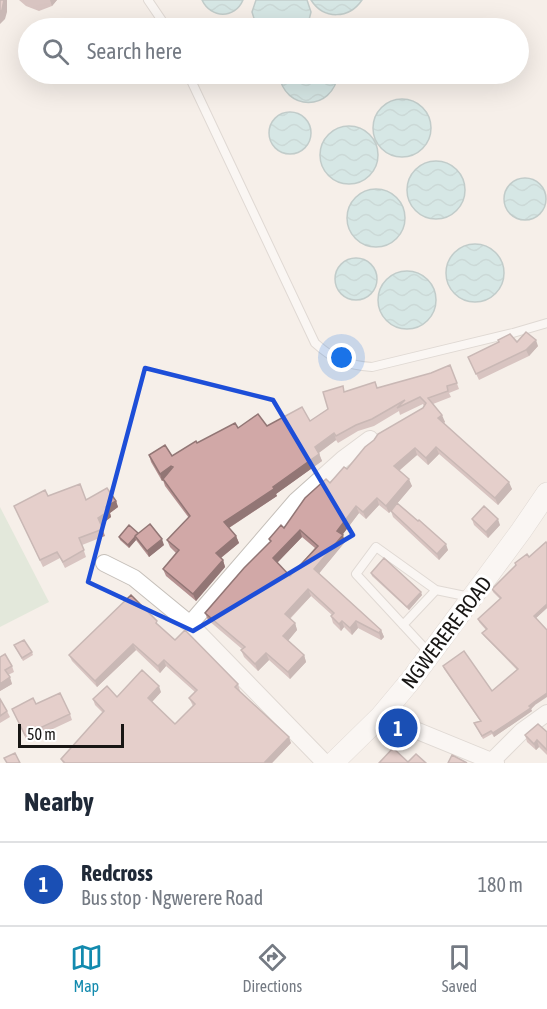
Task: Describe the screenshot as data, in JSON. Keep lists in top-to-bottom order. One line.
{"streets":{"street":["NGWERERE ROAD"]},"scale_bar":"50 m","page":{"search":"Search here","pins":"1","scale":"50 m","heading":"Nearby","list":[{"mark":"1","name":"Redcross","note":"Bus stop · Ngwerere Road","value":"180 m"}],"nav":["Map","Directions","Saved"]}}
